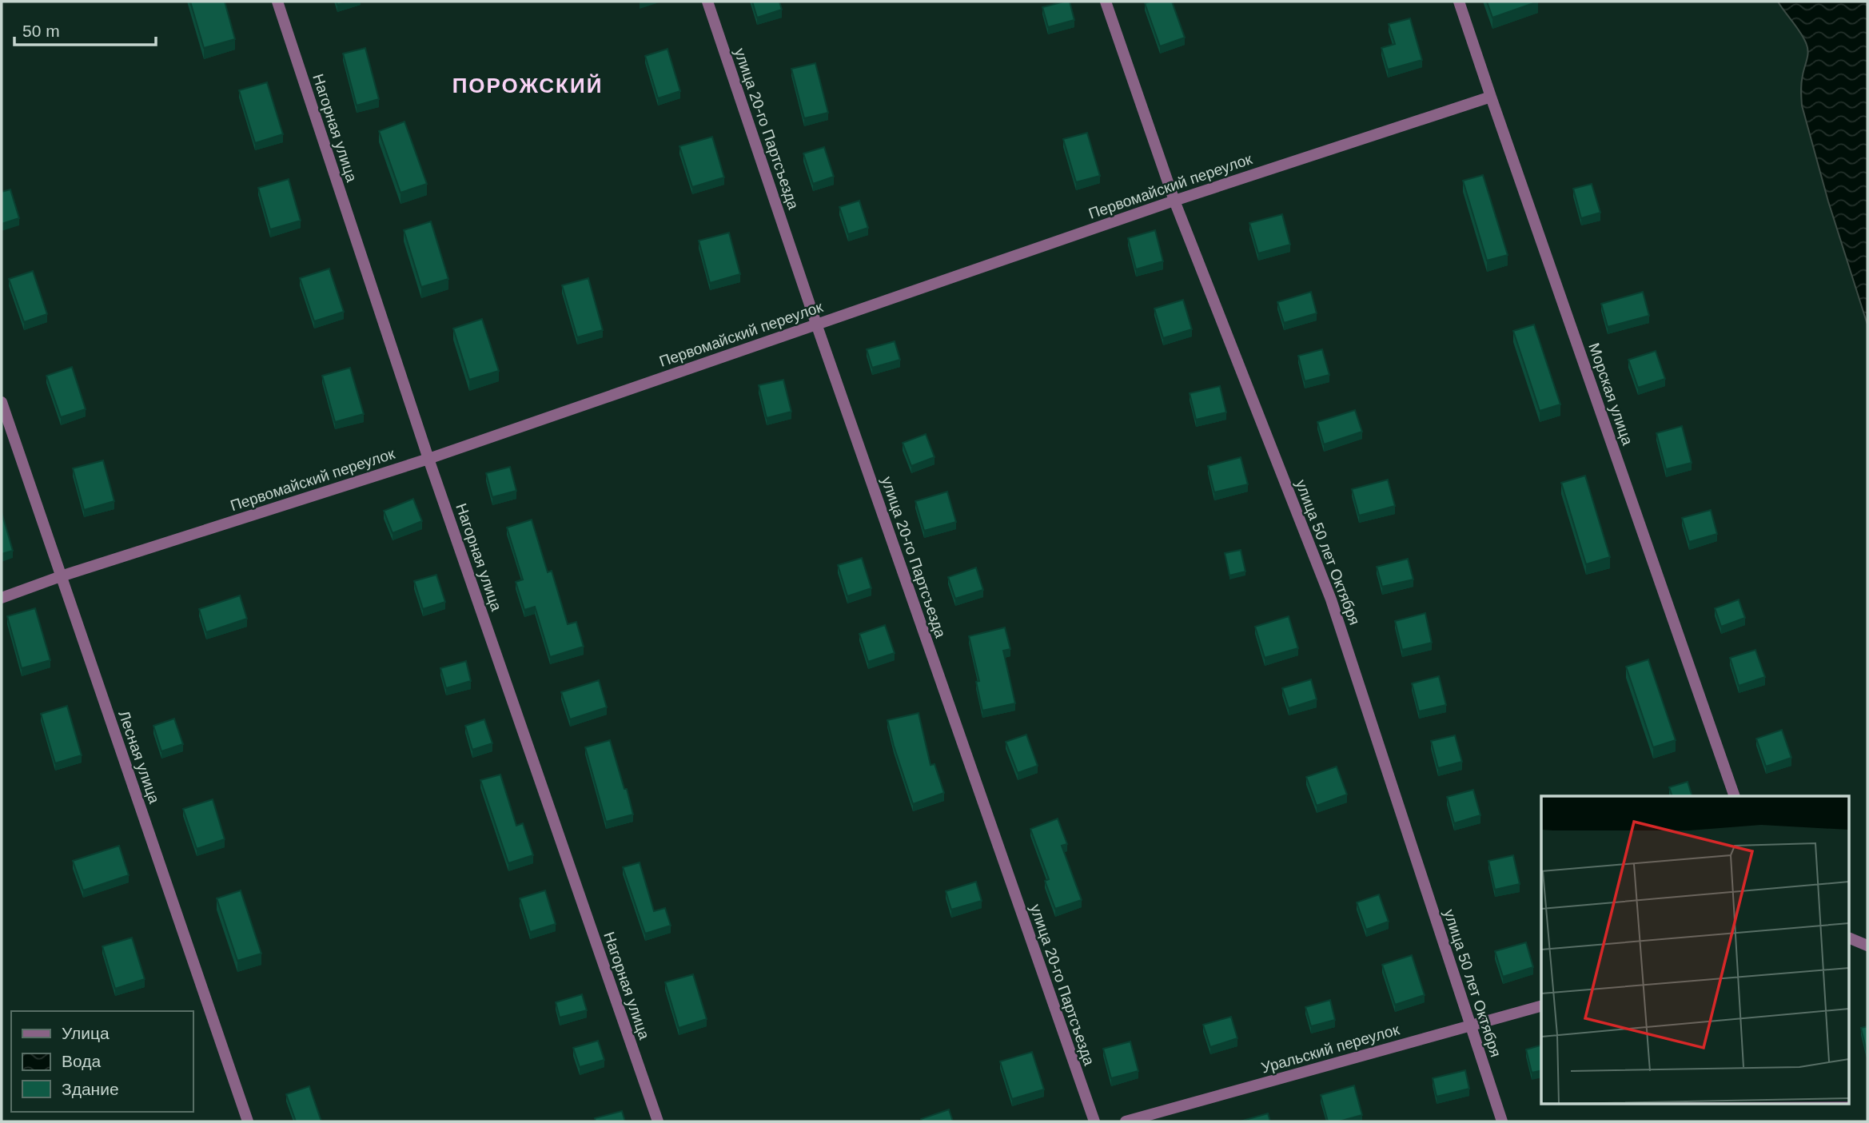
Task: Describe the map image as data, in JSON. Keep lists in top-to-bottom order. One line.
{"streets":{"street":["Нагорная улица","улица 20-го Партсъезда","Первомайский переулок","Морская улица","улица 50 лет Октября","Лесная улица","Уральский переулок"]},"crossings":[["Нагорная улица","Первомайский переулок"],["улица 20-го Партсъезда","Первомайский переулок"],["Первомайский переулок","Морская улица"],["Первомайский переулок","улица 50 лет Октября"],["Первомайский переулок","Лесная улица"],["улица 50 лет Октября","Уральский переулок"]],"districts":["ПОРОЖСКИЙ"],"legend":["Улица","Вода","Здание"],"scale_bar":"50 m"}
